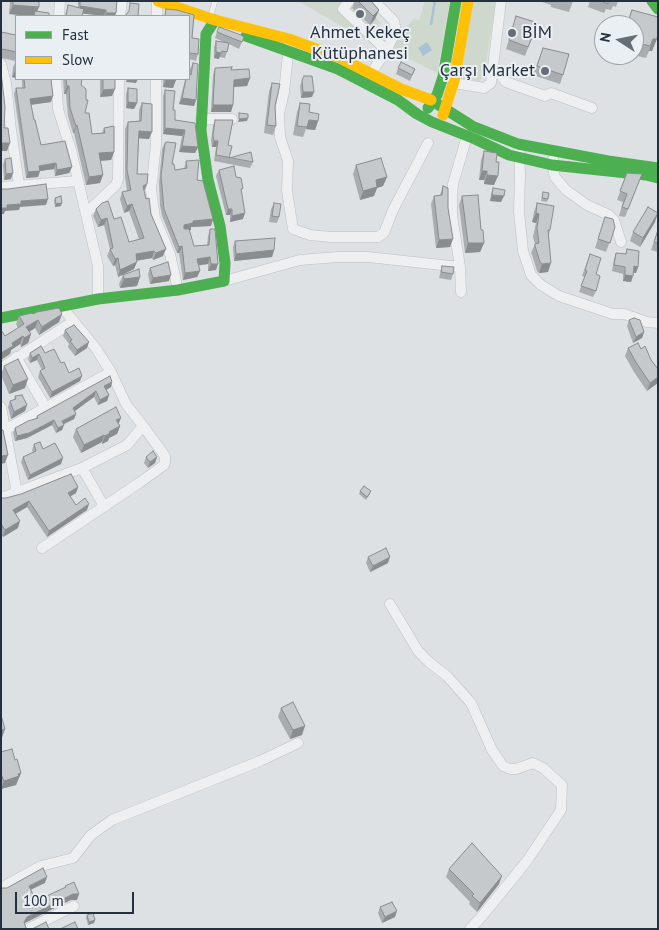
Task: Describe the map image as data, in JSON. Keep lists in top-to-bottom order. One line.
{"places":["Ahmet Kekeç Kütüphanesi","BİM","Çarşı Market"],"legend":["Fast","Slow"],"scale_bar":"100 m","north":"left"}
